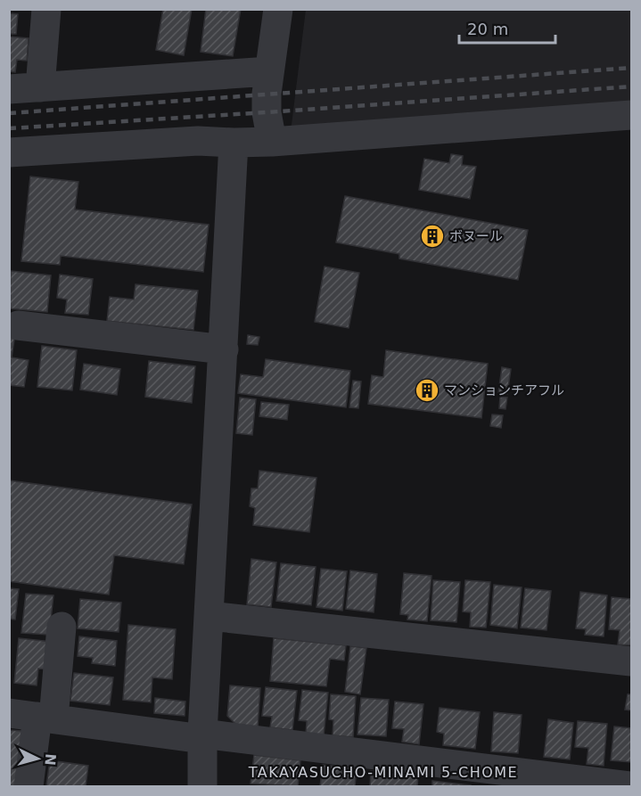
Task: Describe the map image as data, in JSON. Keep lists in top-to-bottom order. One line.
{"districts":["TAKAYASUCHO-MINAMI 5-CHOME"],"places":{"building":["ボヌール","マンションチアフル"]},"scale_bar":"20 m","north":"right"}
